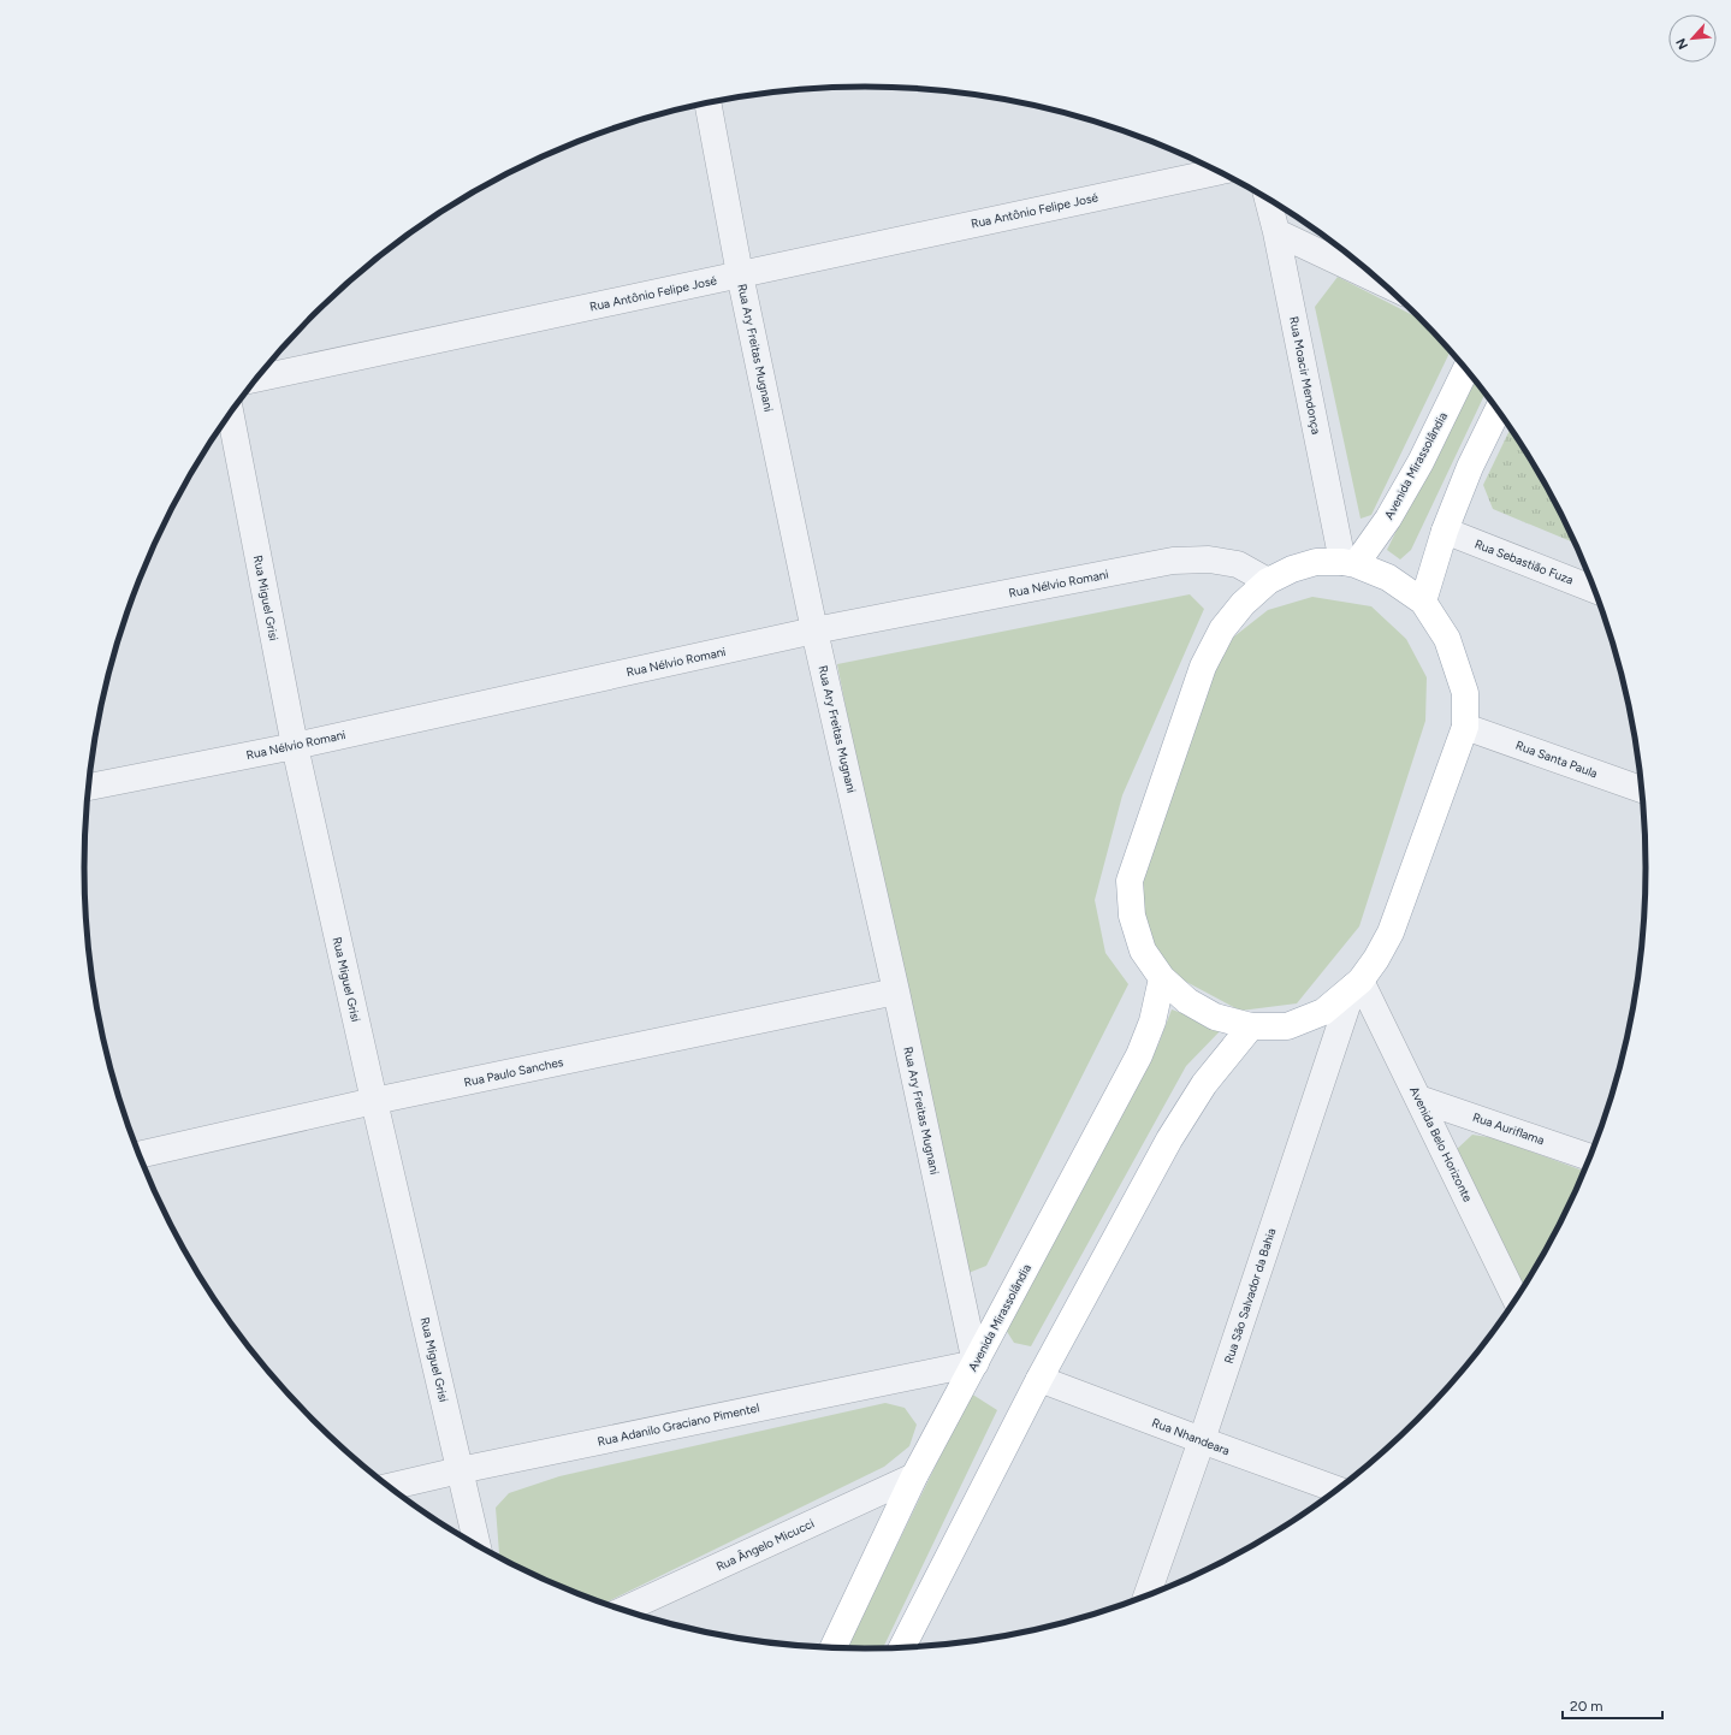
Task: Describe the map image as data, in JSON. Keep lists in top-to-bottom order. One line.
{"streets":{"main road":["Avenida Mirassolândia"],"street":["Rua Antônio Felipe José","Rua Ary Freitas Mugnani","Rua Moacir Mendonça","Rua Sebastião Fuza","Rua Nélvio Romani","Rua Miguel Grisi","Rua Santa Paula","Rua Paulo Sanches","Rua Auriflama","Avenida Belo Horizonte","Rua São Salvador da Bahia","Rua Adanilo Graciano Pimentel","Rua Nhandeara","Rua Ângelo Micucci"]},"crossings":[["Rua Antônio Felipe José","Rua Ary Freitas Mugnani"],["Rua Ary Freitas Mugnani","Avenida Mirassolândia"],["Rua Ary Freitas Mugnani","Rua Nélvio Romani"],["Rua Ary Freitas Mugnani","Rua Paulo Sanches"],["Rua Ary Freitas Mugnani","Rua Adanilo Graciano Pimentel"],["Rua Moacir Mendonça","Avenida Mirassolândia"],["Avenida Mirassolândia","Rua Adanilo Graciano Pimentel"],["Avenida Mirassolândia","Rua Ângelo Micucci"],["Rua Nélvio Romani","Rua Miguel Grisi"],["Rua Miguel Grisi","Rua Paulo Sanches"],["Rua Miguel Grisi","Rua Adanilo Graciano Pimentel"],["Rua Auriflama","Avenida Belo Horizonte"],["Avenida Belo Horizonte","Rua São Salvador da Bahia"],["Rua São Salvador da Bahia","Rua Nhandeara"]],"scale_bar":"20 m","north":"bottom left"}
